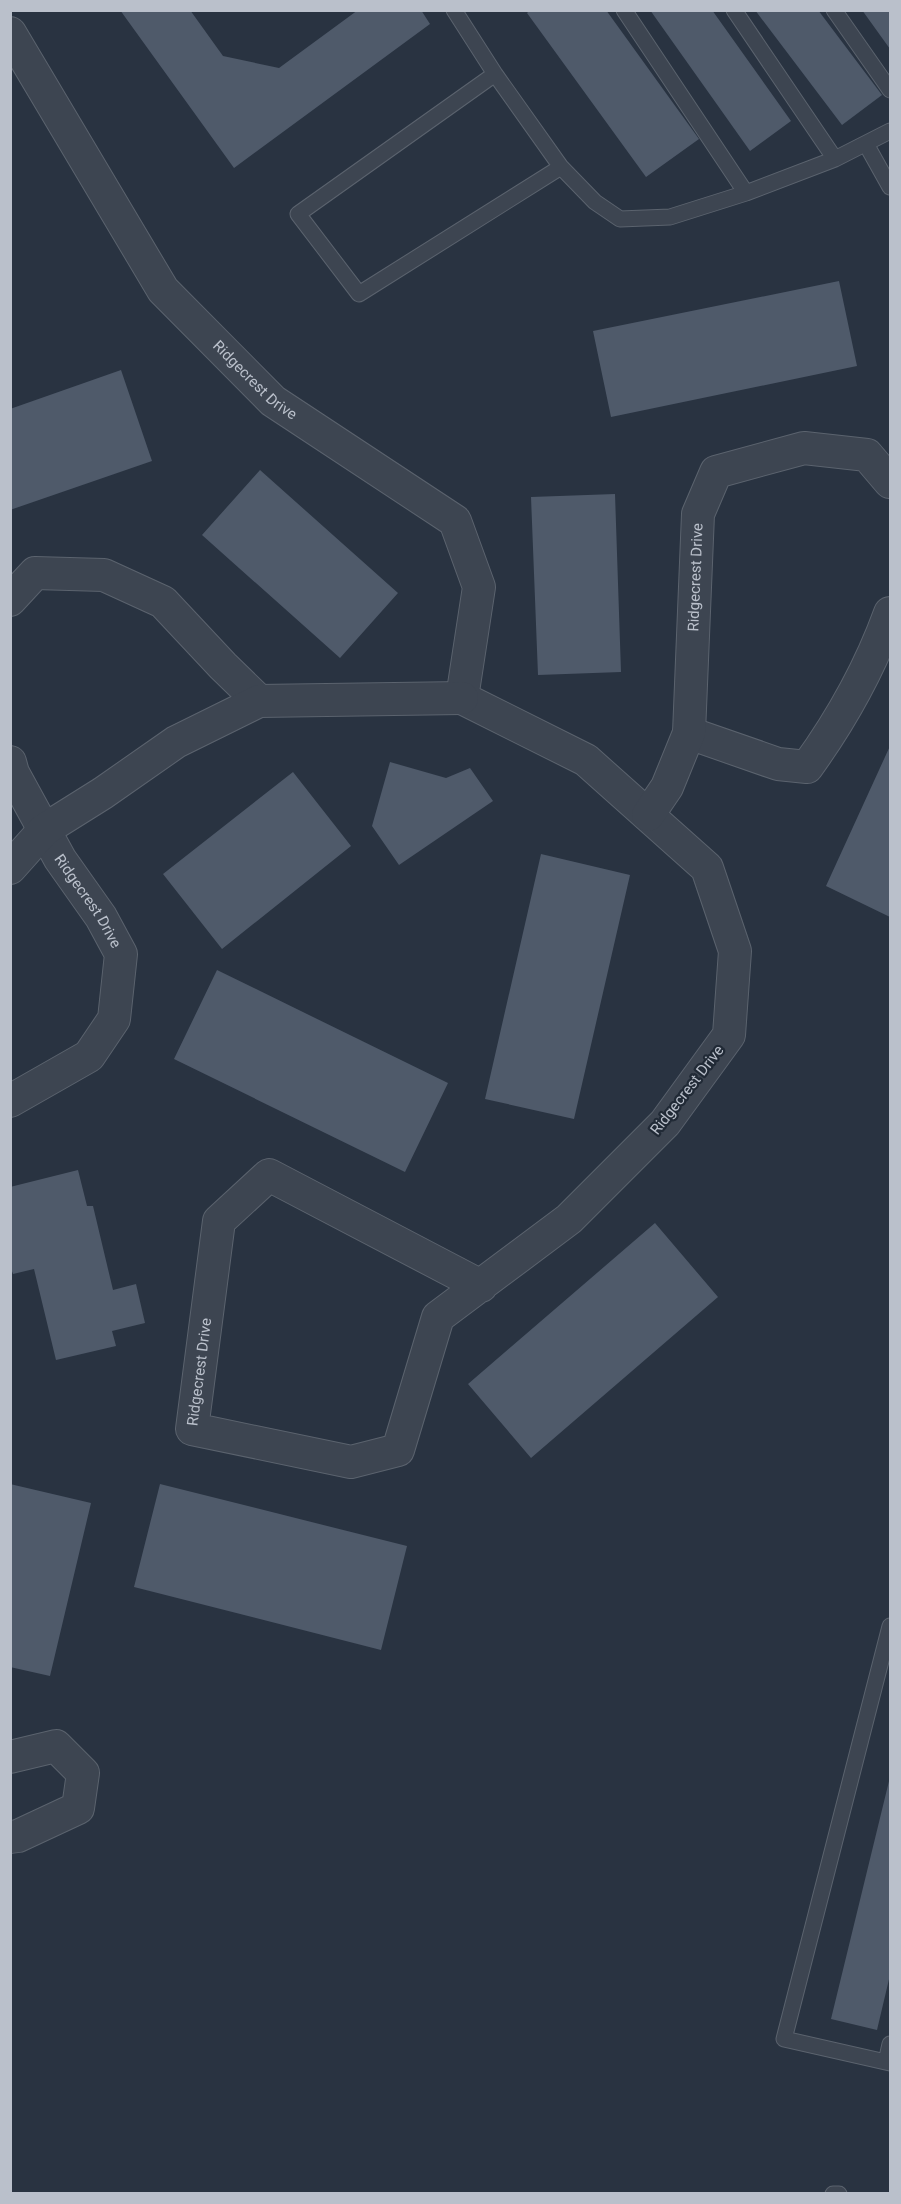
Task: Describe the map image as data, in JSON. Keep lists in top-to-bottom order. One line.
{"streets":{"street":["Ridgecrest Drive"]}}
